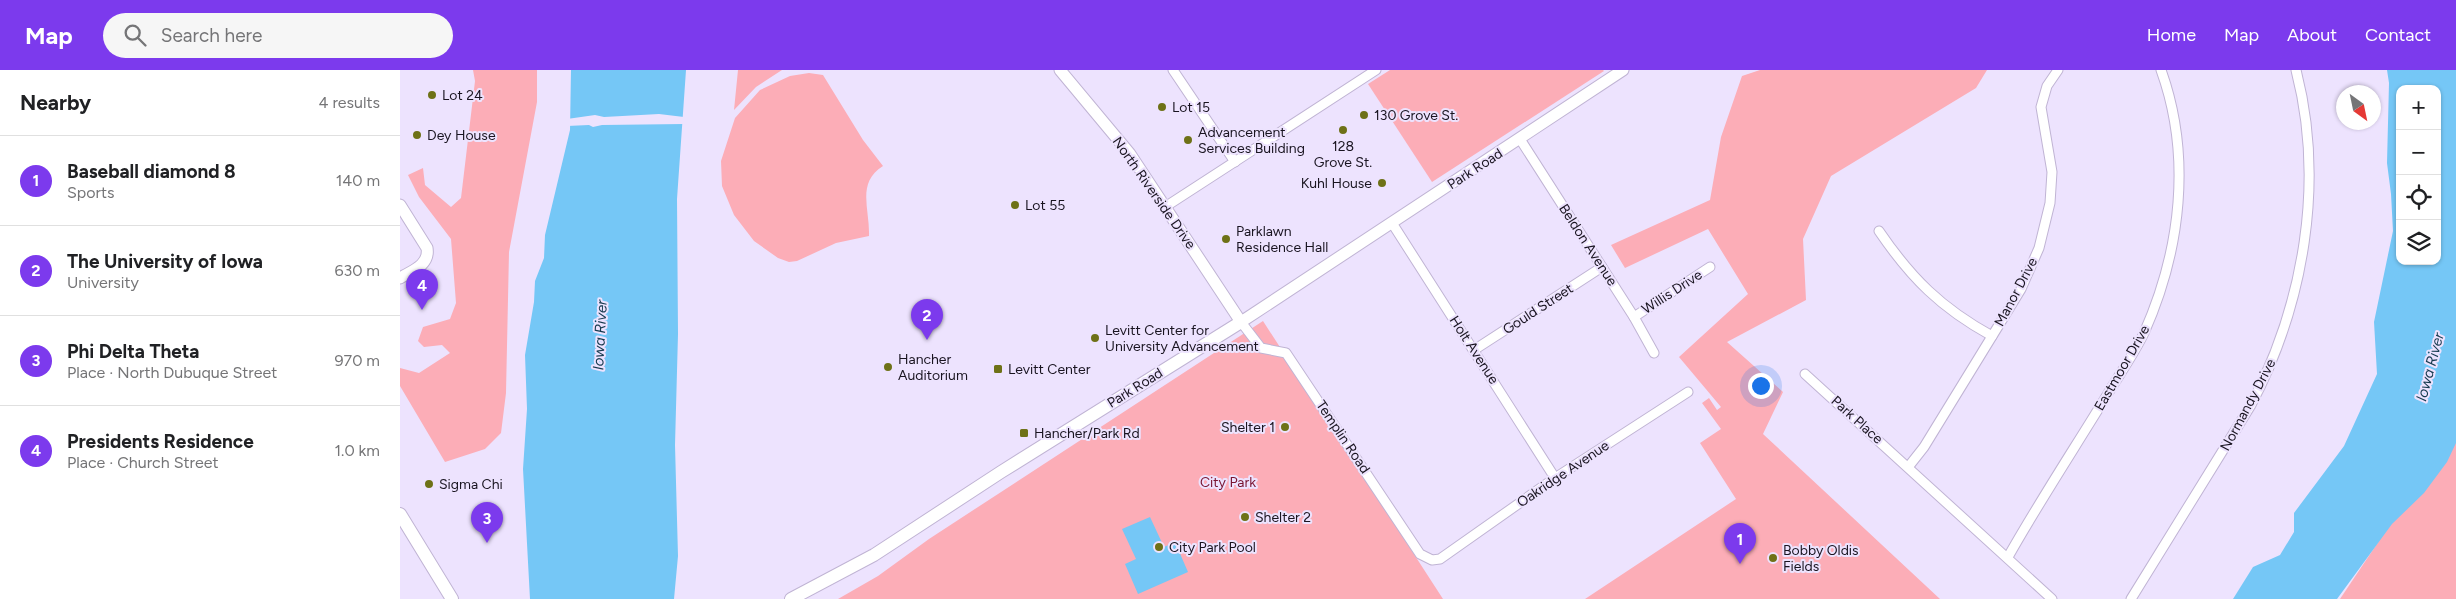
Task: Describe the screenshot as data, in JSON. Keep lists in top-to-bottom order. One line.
{"streets":{"main road":["Park Road"],"street":["North Riverside Drive","Beldon Avenue","Willis Drive","Manor Drive","Gould Street","Holt Avenue","Eastmoor Drive","Normandy Drive","Park Place","Templin Road","Oakridge Avenue"]},"crossings":[["Park Road","North Riverside Drive"],["Park Road","Beldon Avenue"],["Park Road","Holt Avenue"],["Park Road","Templin Road"],["North Riverside Drive","Templin Road"],["Beldon Avenue","Willis Drive"],["Beldon Avenue","Gould Street"],["Manor Drive","Park Place"],["Gould Street","Holt Avenue"],["Holt Avenue","Oakridge Avenue"],["Templin Road","Oakridge Avenue"]],"water":["Iowa River"],"parks":["City Park"],"places":{"other":["Lot 24","Lot 15","130 Grove St.","128 Grove St.","Dey House","Advancement Services Building","Kuhl House","Lot 55","Parklawn Residence Hall","Levitt Center for University Advancement","Hancher Auditorium","Shelter 1","Sigma Chi","Shelter 2","City Park Pool","Bobby Oldis Fields"],"transit":["Levitt Center","Hancher/Park Rd"]},"north":"bottom right","page":{"header":"Map","search":"Search here","nav":["Home","Map","About","Contact"],"heading":["Nearby","4 results"],"map_buttons":["+","−"],"list":[{"mark":"1","name":"Baseball diamond 8","note":"Sports","value":"140 m"},{"mark":"2","name":"The University of Iowa","note":"University","value":"630 m"},{"mark":"3","name":"Phi Delta Theta","note":"Place · North Dubuque Street","value":"970 m"},{"mark":"4","name":"Presidents Residence","note":"Place · Church Street","value":"1.0 km"}],"pins":["4","2","3","1"]}}
